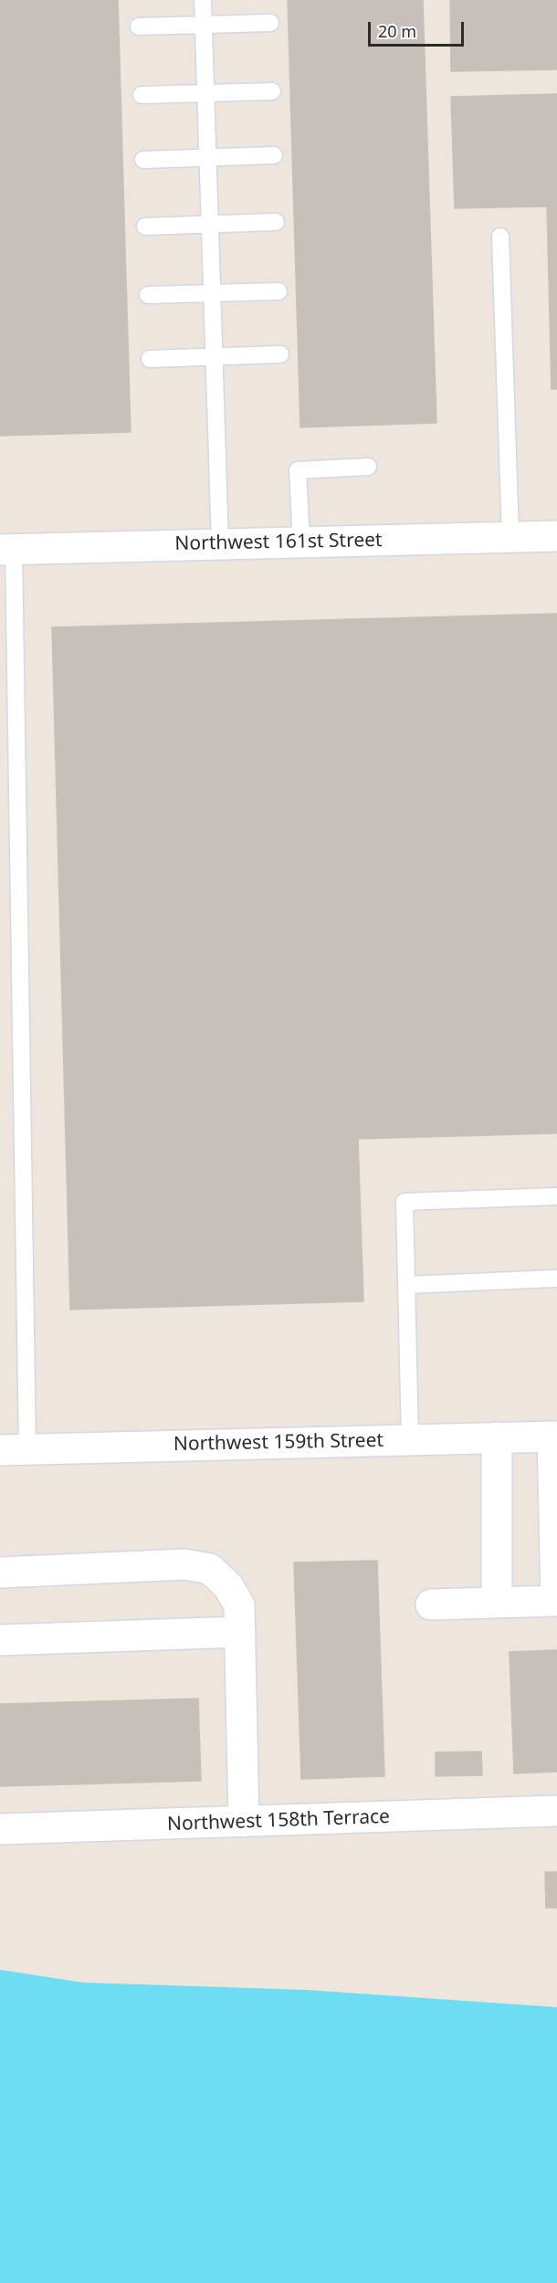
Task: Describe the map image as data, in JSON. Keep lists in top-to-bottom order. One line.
{"streets":{"street":["Northwest 161st Street","Northwest 159th Street","Northwest 158th Terrace"]},"scale_bar":"20 m"}
